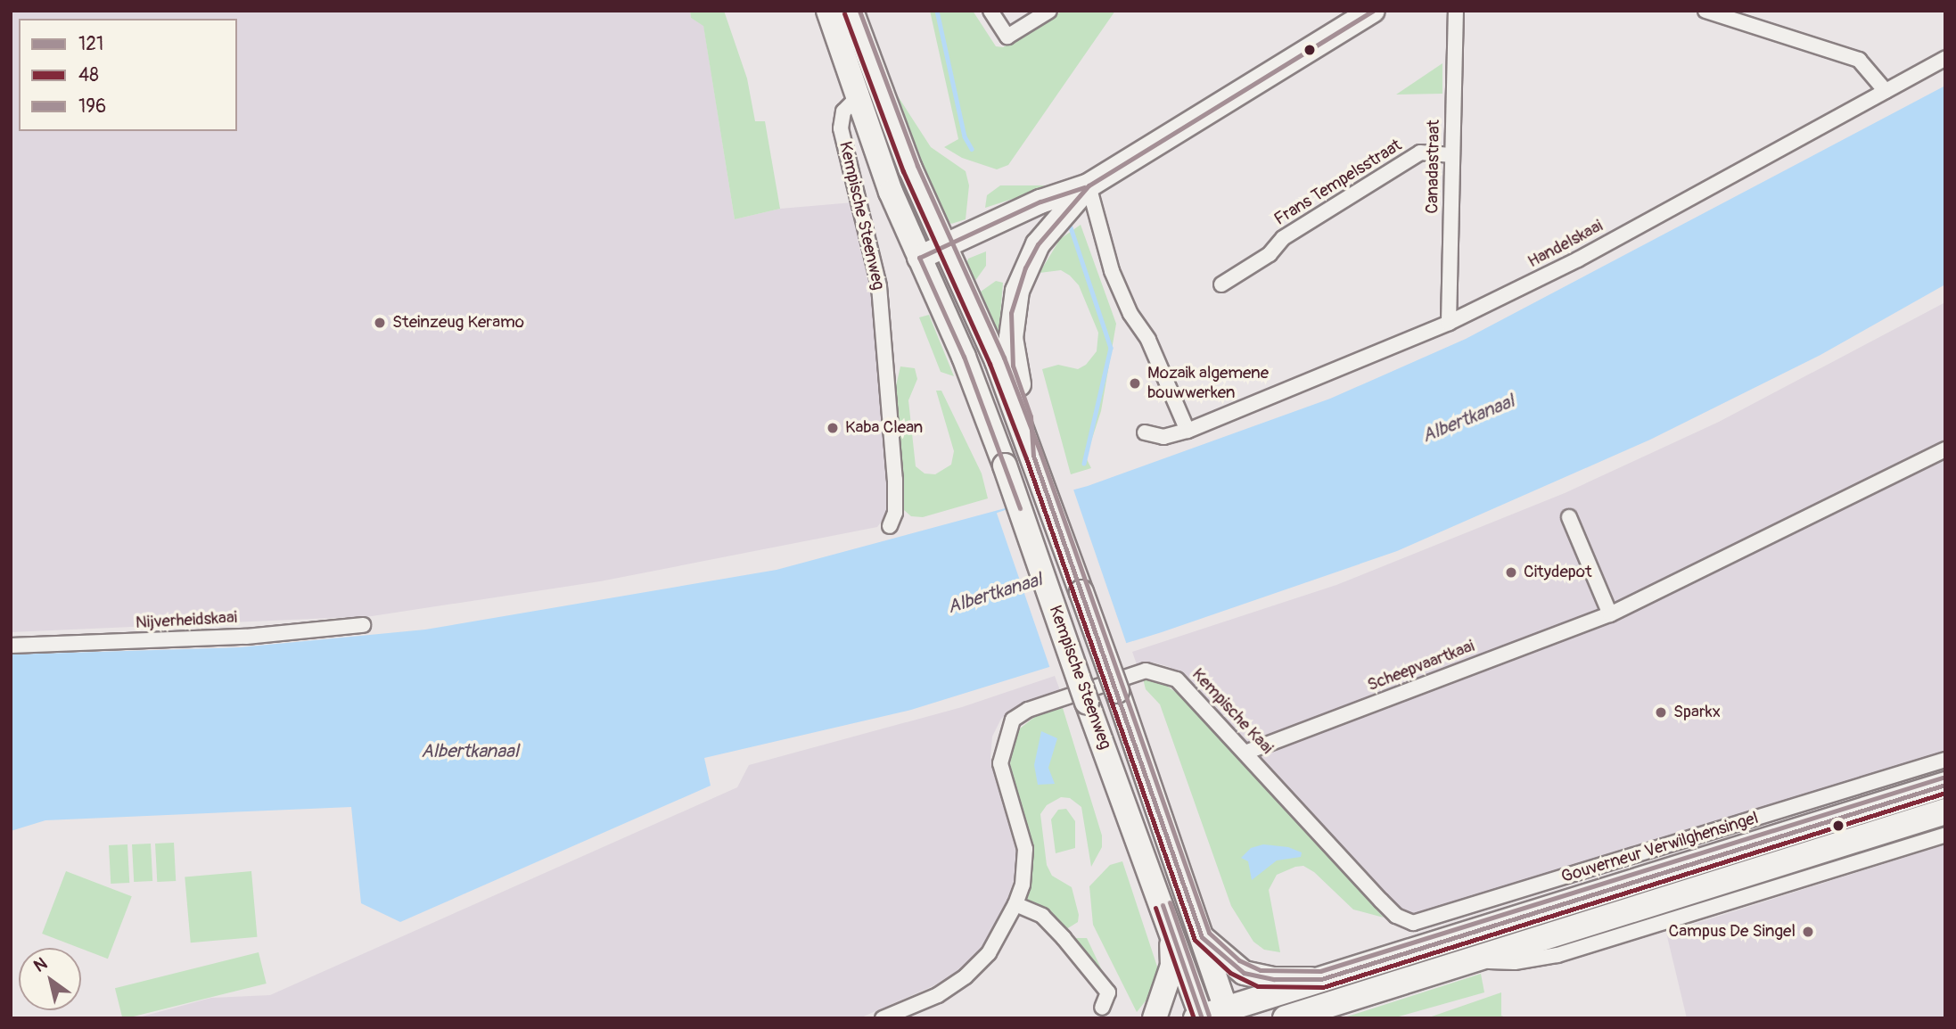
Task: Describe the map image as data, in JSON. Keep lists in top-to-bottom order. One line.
{"streets":{"highway":["Gouverneur Verwilghensingel"],"main road":["Kempische Steenweg"],"street":["Canadastraat","Frans Tempelsstraat","Handelskaai","Nijverheidskaai","Scheepvaartkaai","Kempische Kaai"]},"crossings":[["Canadastraat","Frans Tempelsstraat"],["Canadastraat","Handelskaai"],["Kempische Steenweg","Gouverneur Verwilghensingel"],["Scheepvaartkaai","Kempische Kaai"],["Kempische Kaai","Gouverneur Verwilghensingel"]],"water":["Albertkanaal"],"places":["Steinzeug Keramo","Mozaik algemene bouwwerken","Kaba Clean","Citydepot","Sparkx","Campus De Singel"],"lines":["transit line 121","transit line 196","transit line 48"],"legend":["121","48","196"],"north":"top left"}
